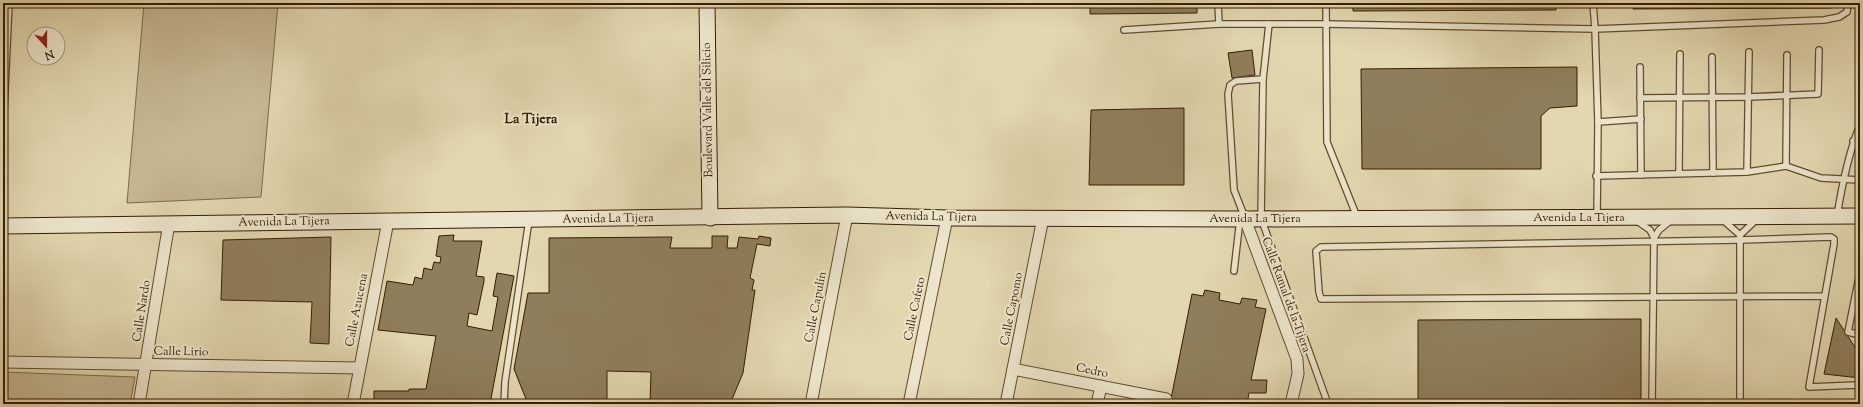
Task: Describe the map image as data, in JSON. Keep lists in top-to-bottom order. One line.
{"streets":{"main road":["Boulevard Valle del Silicio","Avenida La Tijera"],"street":["Calle Ramal de la Tijera","Calle Capulín","Calle Cafeto","Calle Capomo","Calle Azucena","Calle Nardo","Calle Lirio","Cedro"]},"crossings":[["Boulevard Valle del Silicio","Avenida La Tijera"],["Avenida La Tijera","Calle Ramal de la Tijera"],["Avenida La Tijera","Calle Capulín"],["Avenida La Tijera","Calle Cafeto"],["Avenida La Tijera","Calle Capomo"],["Avenida La Tijera","Calle Azucena"],["Avenida La Tijera","Calle Nardo"],["Calle Capomo","Cedro"],["Calle Azucena","Calle Lirio"],["Calle Nardo","Calle Lirio"]],"districts":["La Tijera"],"north":"bottom"}
